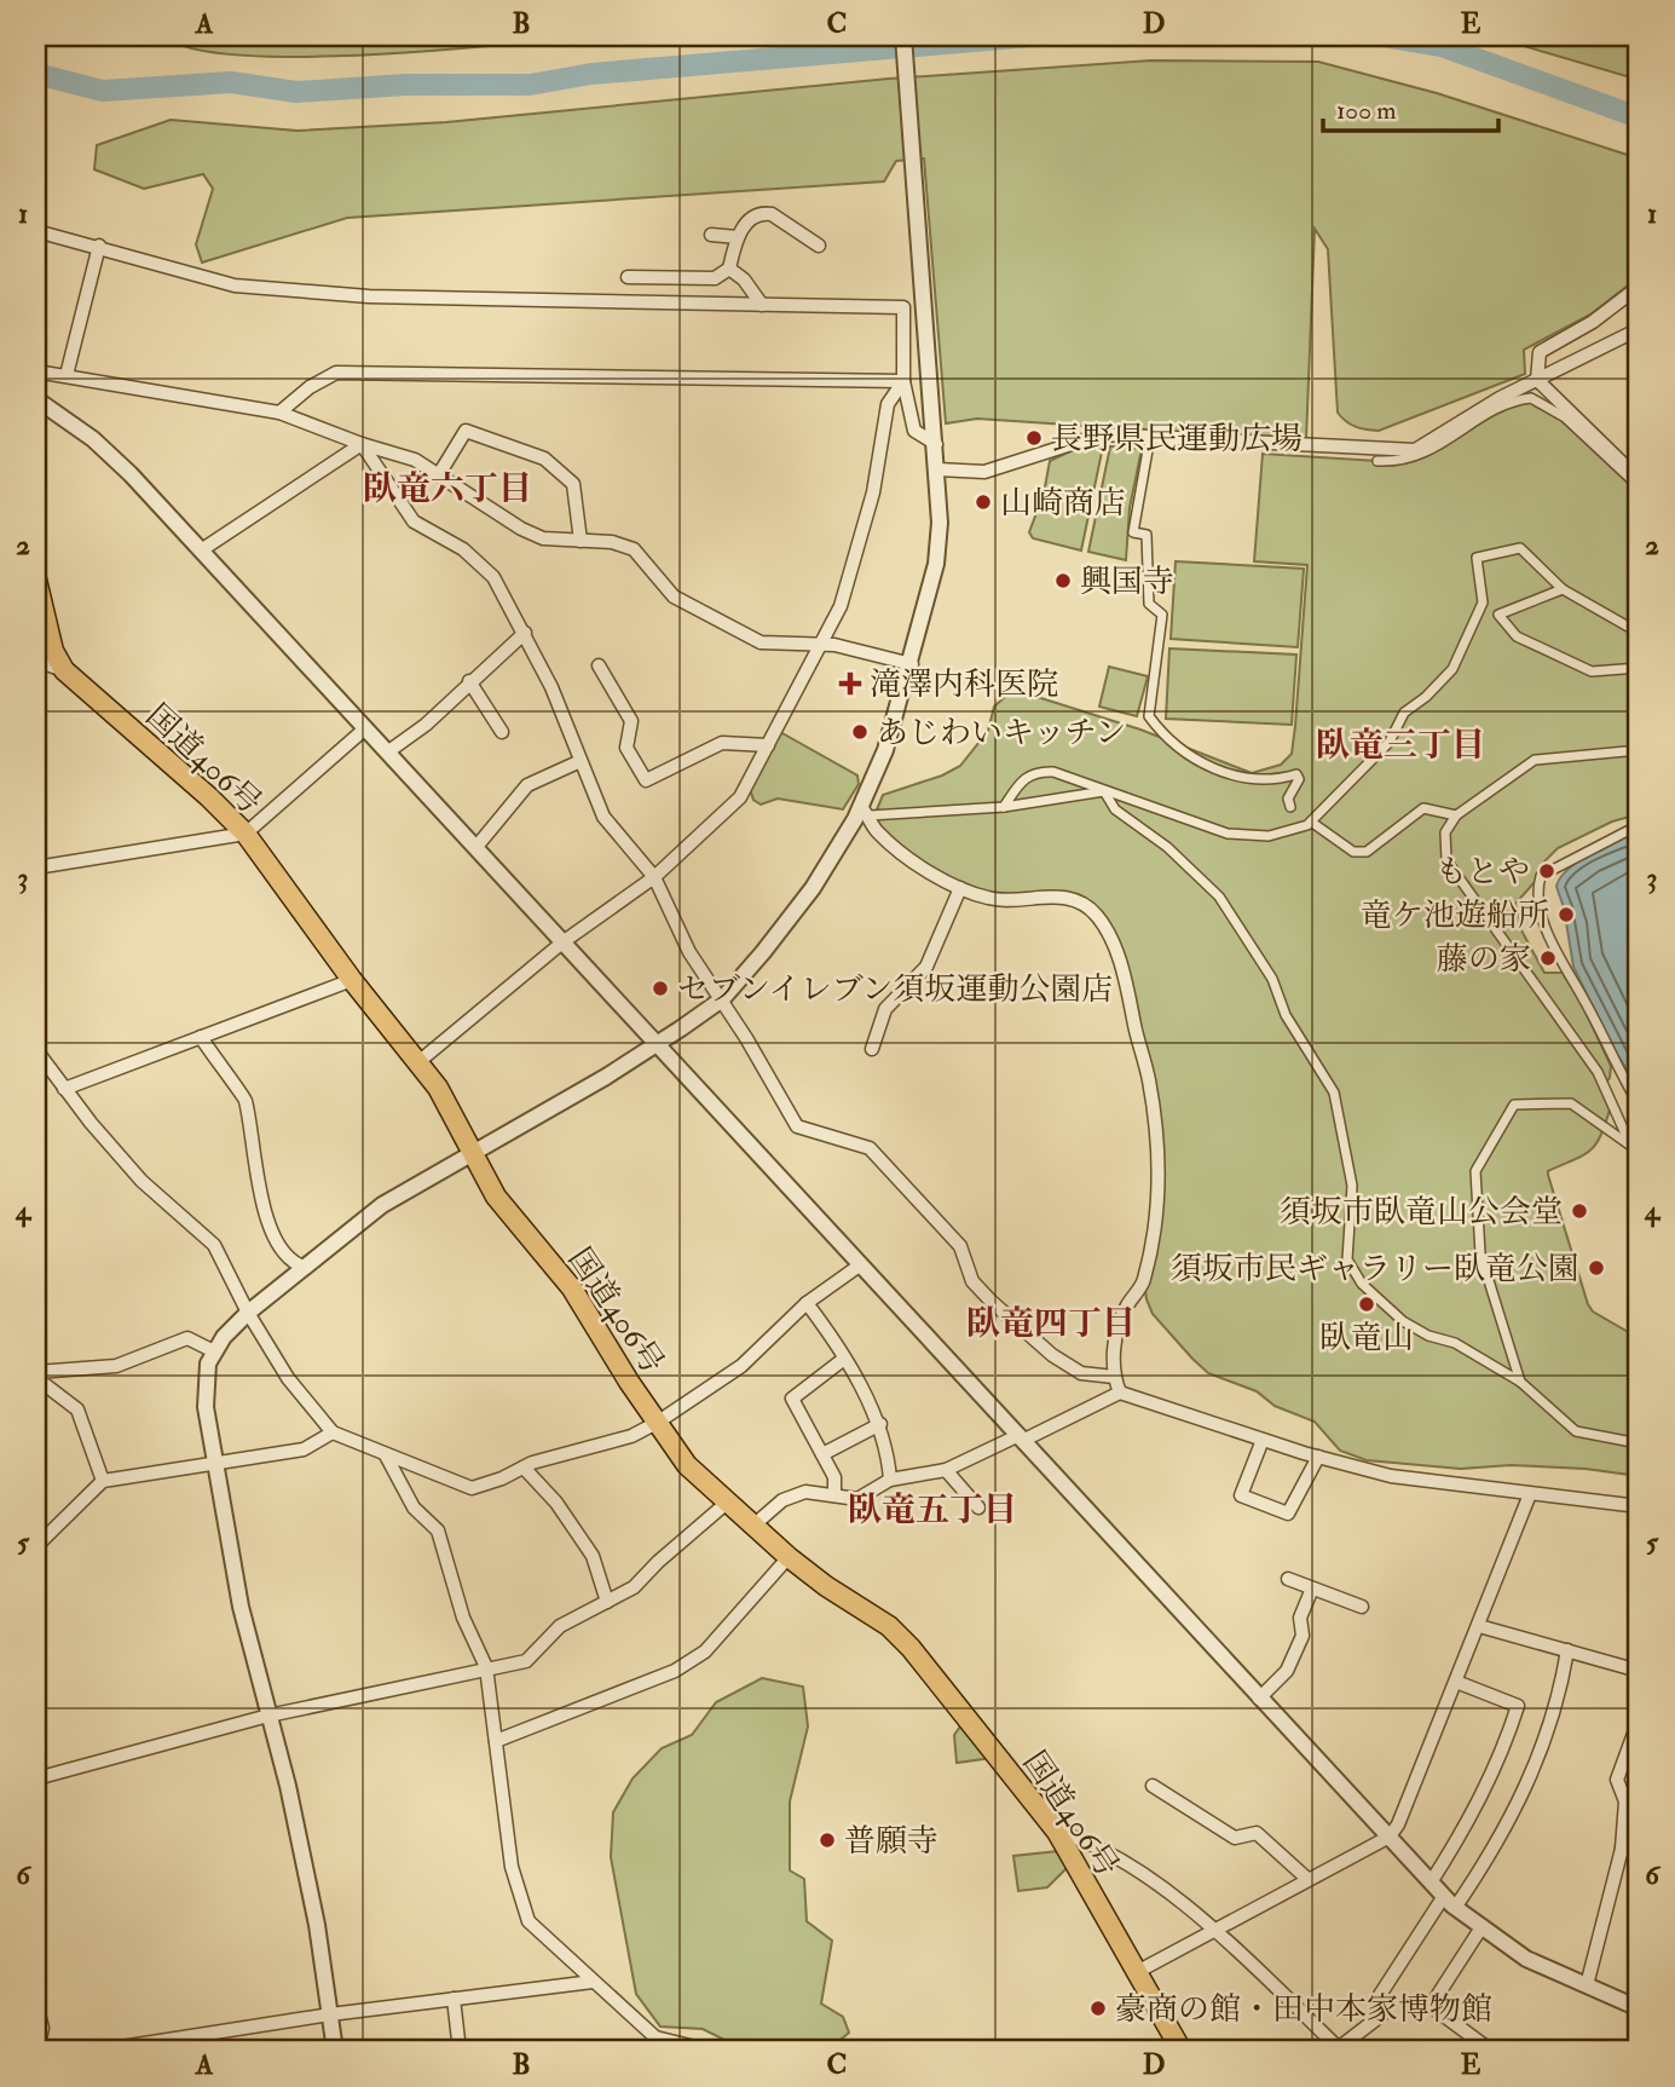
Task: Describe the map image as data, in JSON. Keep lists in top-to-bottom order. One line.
{"streets":{"highway":["国道406号"]},"districts":["臥竜六丁目","臥竜三丁目","臥竜四丁目","臥竜五丁目"],"places":{"other":["長野県民運動広場","山崎商店","興国寺","あじわいキッチン","もとや","竜ケ池遊船所","藤の家","セブンイレブン須坂運動公園店","須坂市臥竜山公会堂","須坂市民ギャラリー臥竜公園","臥竜山","普願寺","豪商の館・田中本家博物館"],"health":["滝澤内科医院"]},"scale_bar":"100 m","grid":{"columns":["A","B","C","D","E"],"rows":["1","2","3","4","5","6"]}}
